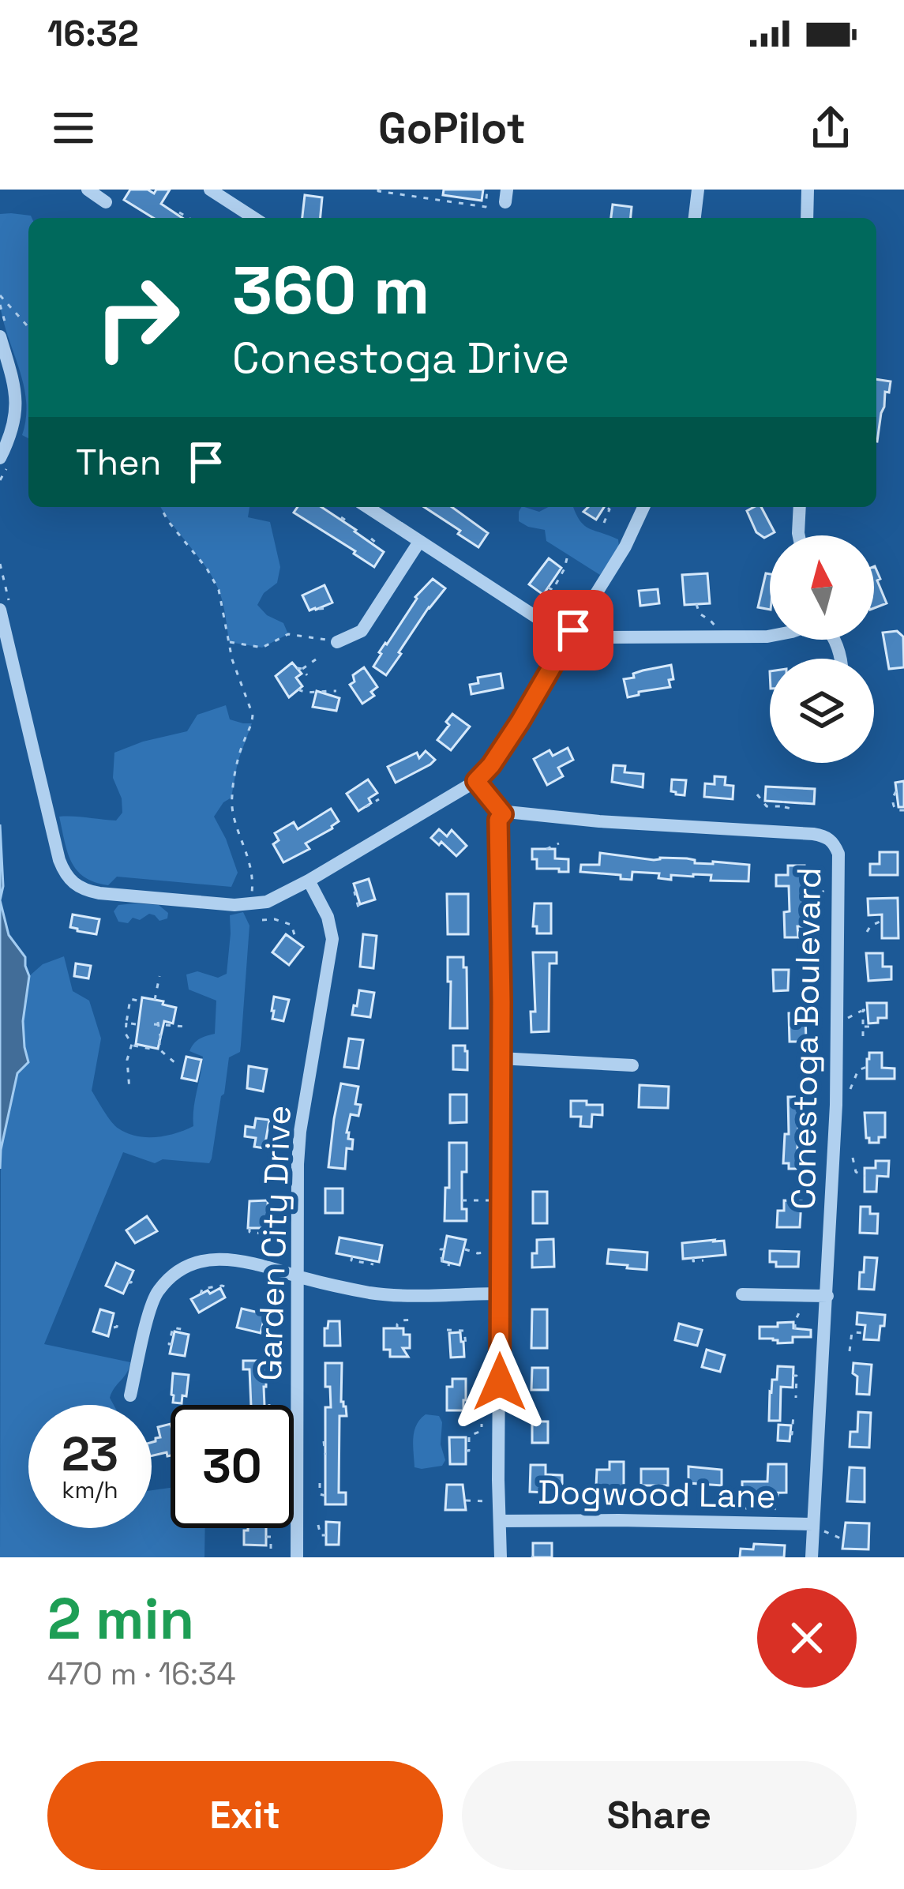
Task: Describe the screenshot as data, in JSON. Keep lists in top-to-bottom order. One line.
{"streets":{"street":["Conestoga Boulevard","Garden City Drive","Dogwood Lane"]},"crossings":[["Conestoga Boulevard","Dogwood Lane"]],"north":"top","page":{"status":"16:32","header":"GoPilot","turn":["360 m","Conestoga Drive"],"then":"Then","speed":"23 km/h","limit":"30","heading":["2 min","470 m · 16:34"],"buttons":["Exit","Share"]}}
